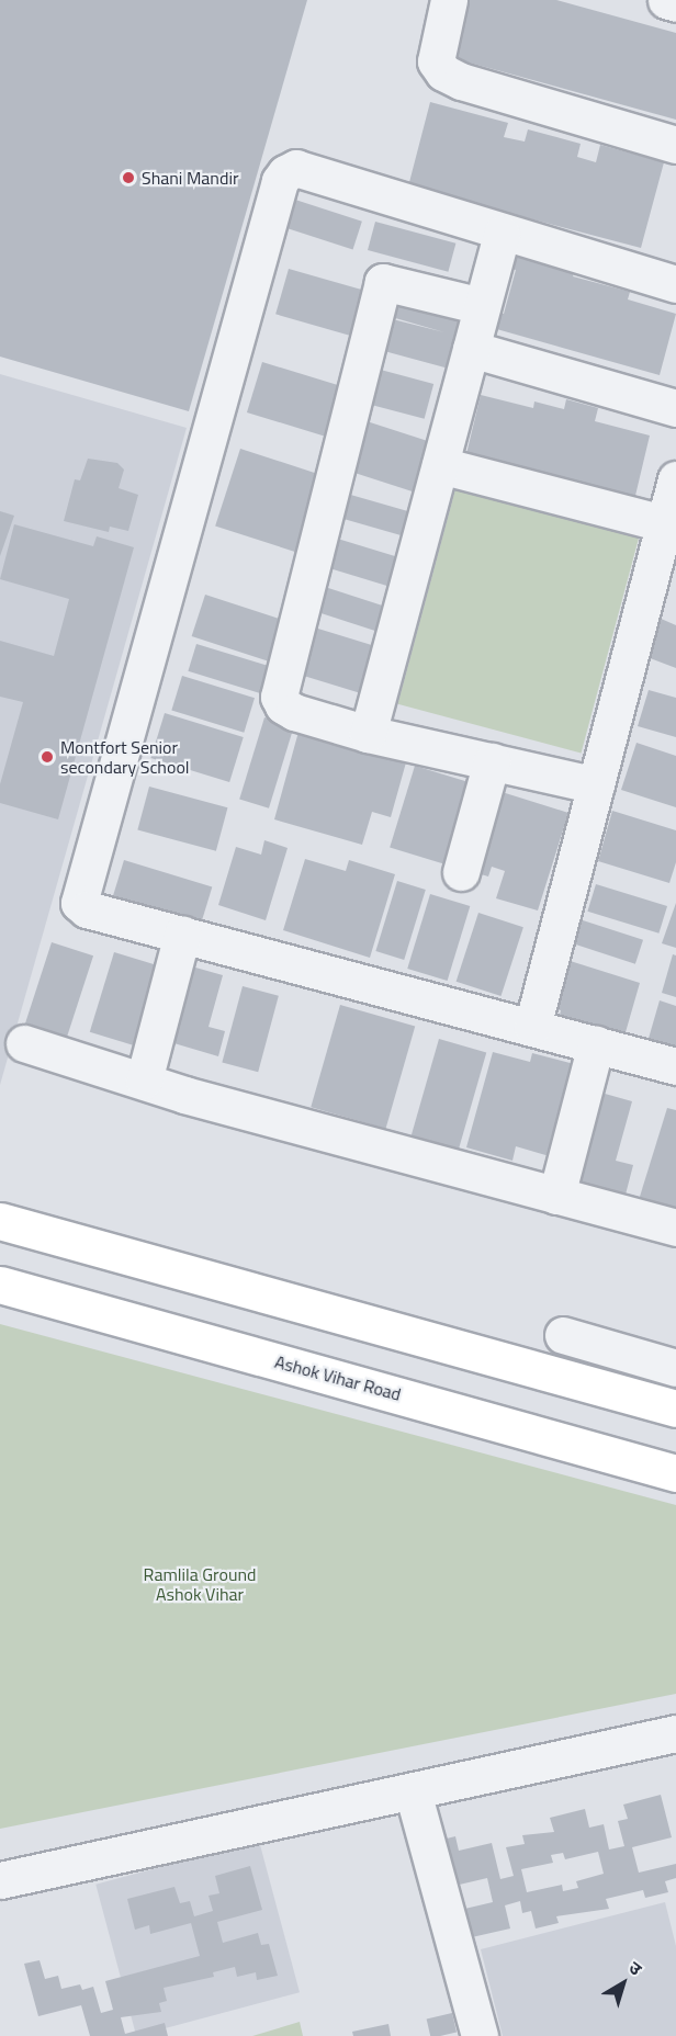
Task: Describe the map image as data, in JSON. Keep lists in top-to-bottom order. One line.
{"streets":{"main road":["Ashok Vihar Road"]},"parks":["Ramlila Ground Ashok Vihar"],"places":["Shani Mandir","Montfort Senior secondary School"],"north":"top right"}
